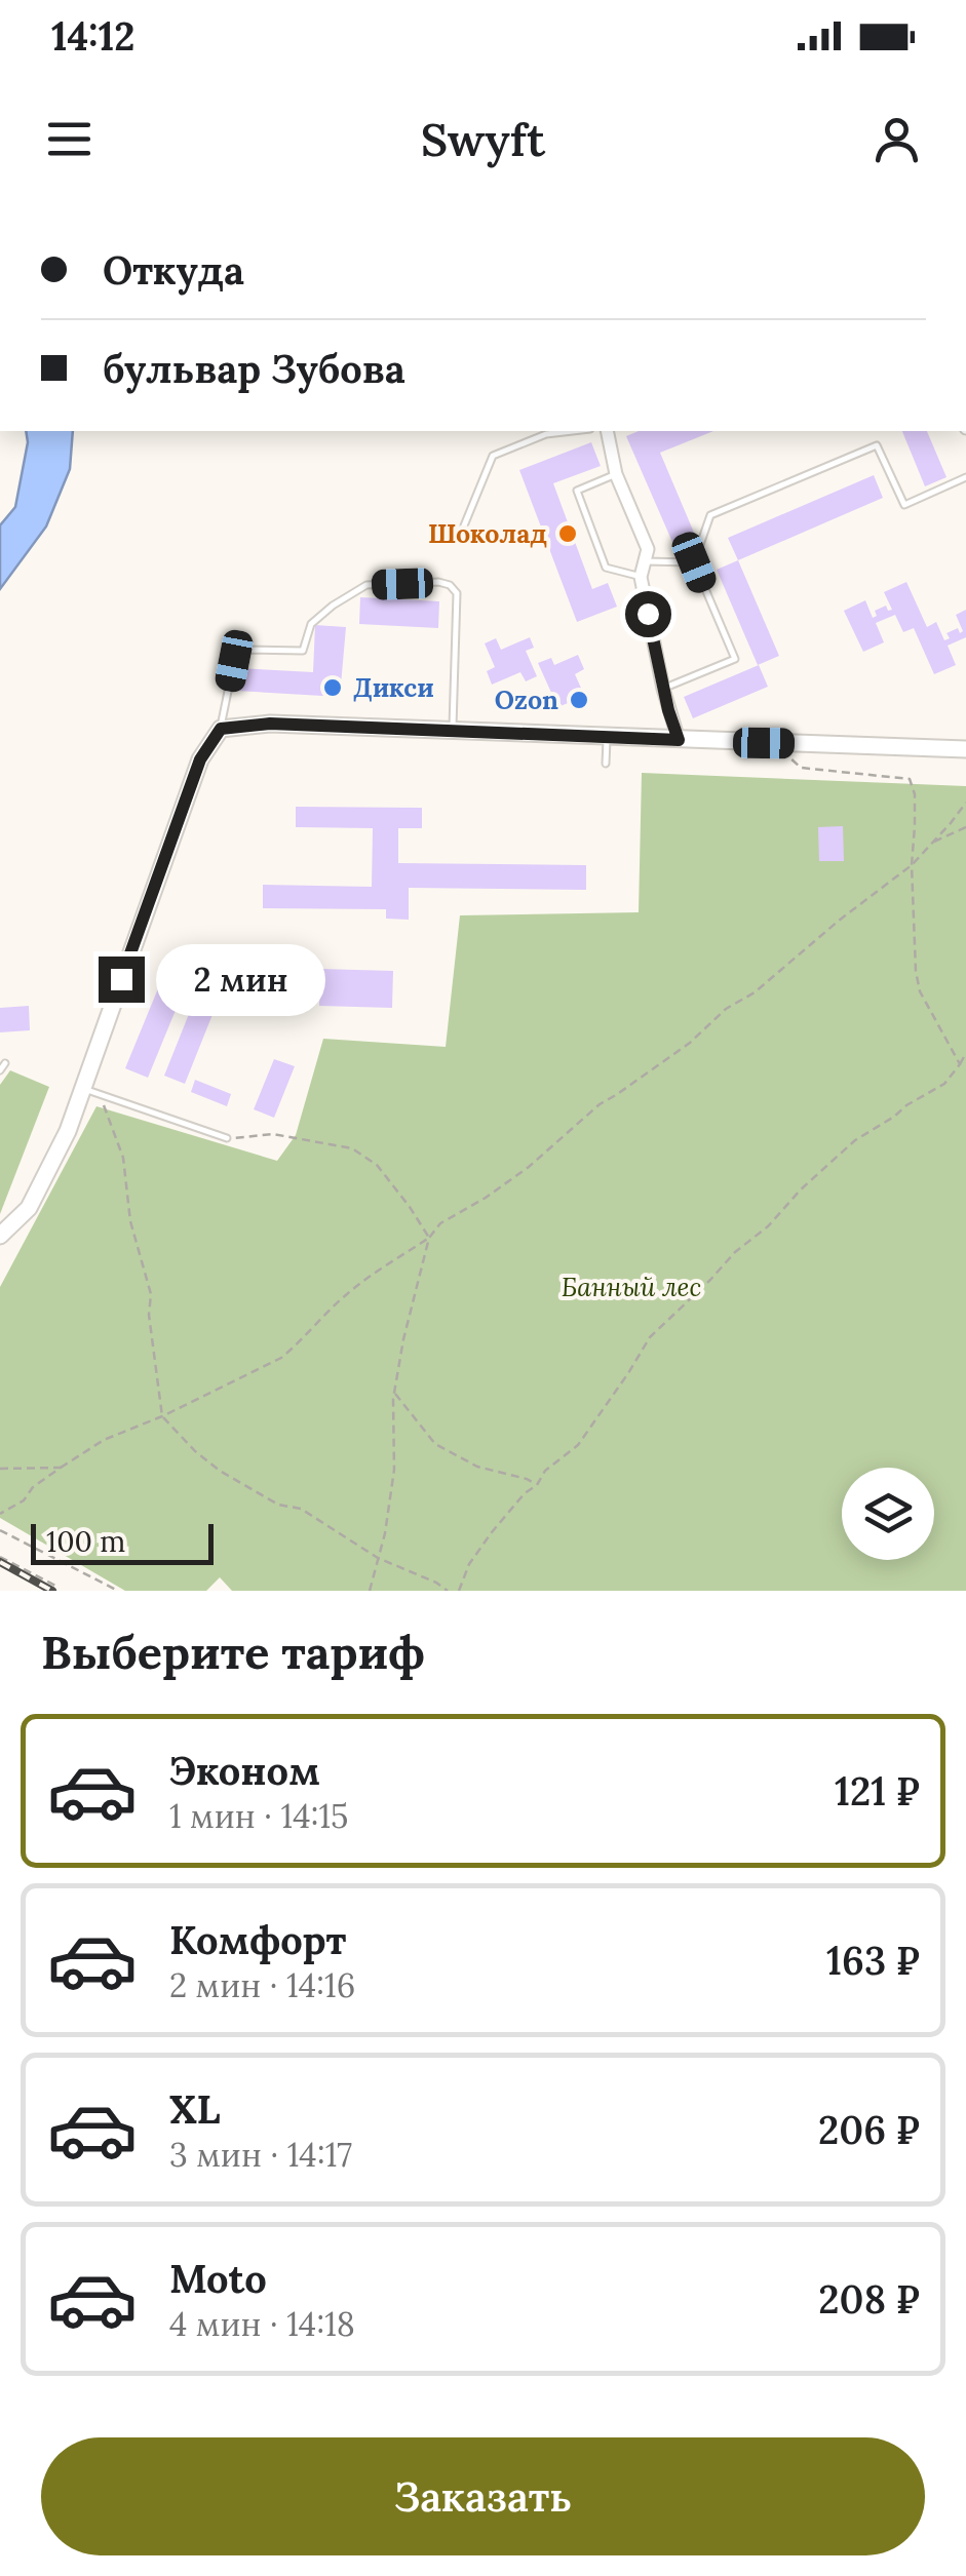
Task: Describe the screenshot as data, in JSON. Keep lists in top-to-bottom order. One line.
{"parks":["Банный лес"],"places":["Шоколад","Дикси","Ozon"],"scale_bar":"100 m","page":{"status":"14:12","header":"Swyft","banner":["Откуда","бульвар Зубова"],"bubble":"2 мин","scale":"100 m","heading":"Выберите тариф","list":[{"name":"Эконом","note":"1 мин · 14:15","value":"121 ₽"},{"name":"Комфорт","note":"2 мин · 14:16","value":"163 ₽"},{"name":"XL","note":"3 мин · 14:17","value":"206 ₽"},{"name":"Moto","note":"4 мин · 14:18","value":"208 ₽"}],"buttons":"Заказать"}}
